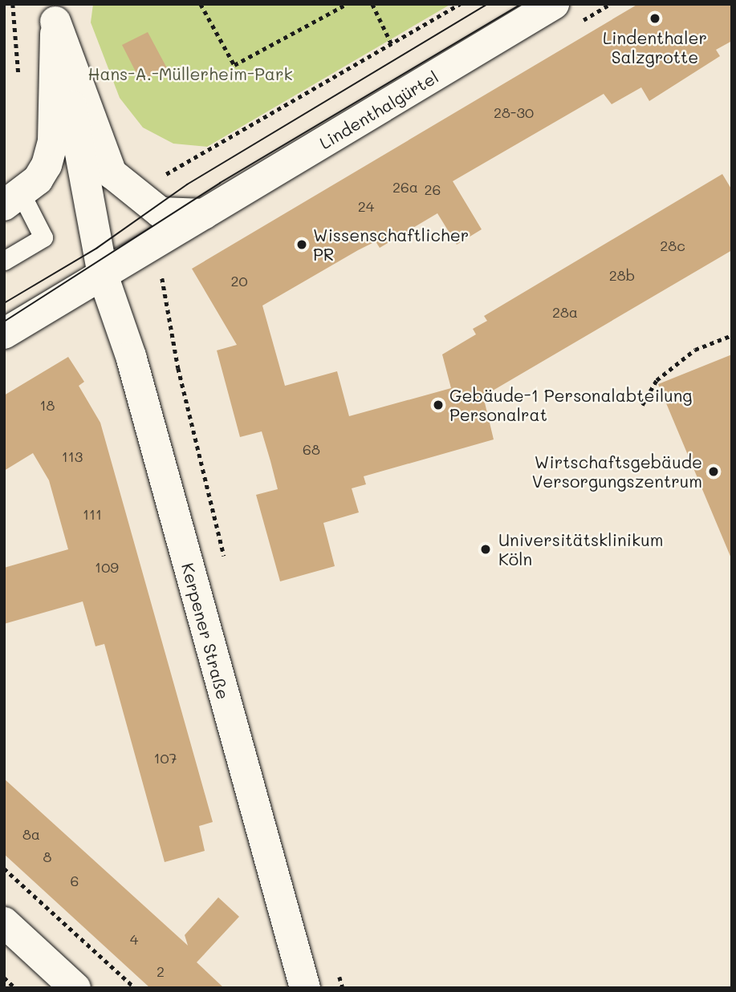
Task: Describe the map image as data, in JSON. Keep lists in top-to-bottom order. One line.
{"streets":{"main road":["Lindenthalgürtel","Kerpener Straße"]},"crossings":[["Lindenthalgürtel","Kerpener Straße"]],"parks":["Hans-A.-Müllerheim-Park"],"places":["Lindenthaler Salzgrotte","Wissenschaftlicher PR","Gebäude-1 Personalabteilung Personalrat","Wirtschaftsgebäude Versorgungszentrum","Universitätsklinikum Köln"],"house_numbers":["28-30","26a","26","24","28c","28b","20","28a","18","68","113","111","109","107","8a","8","6","4","2"]}
